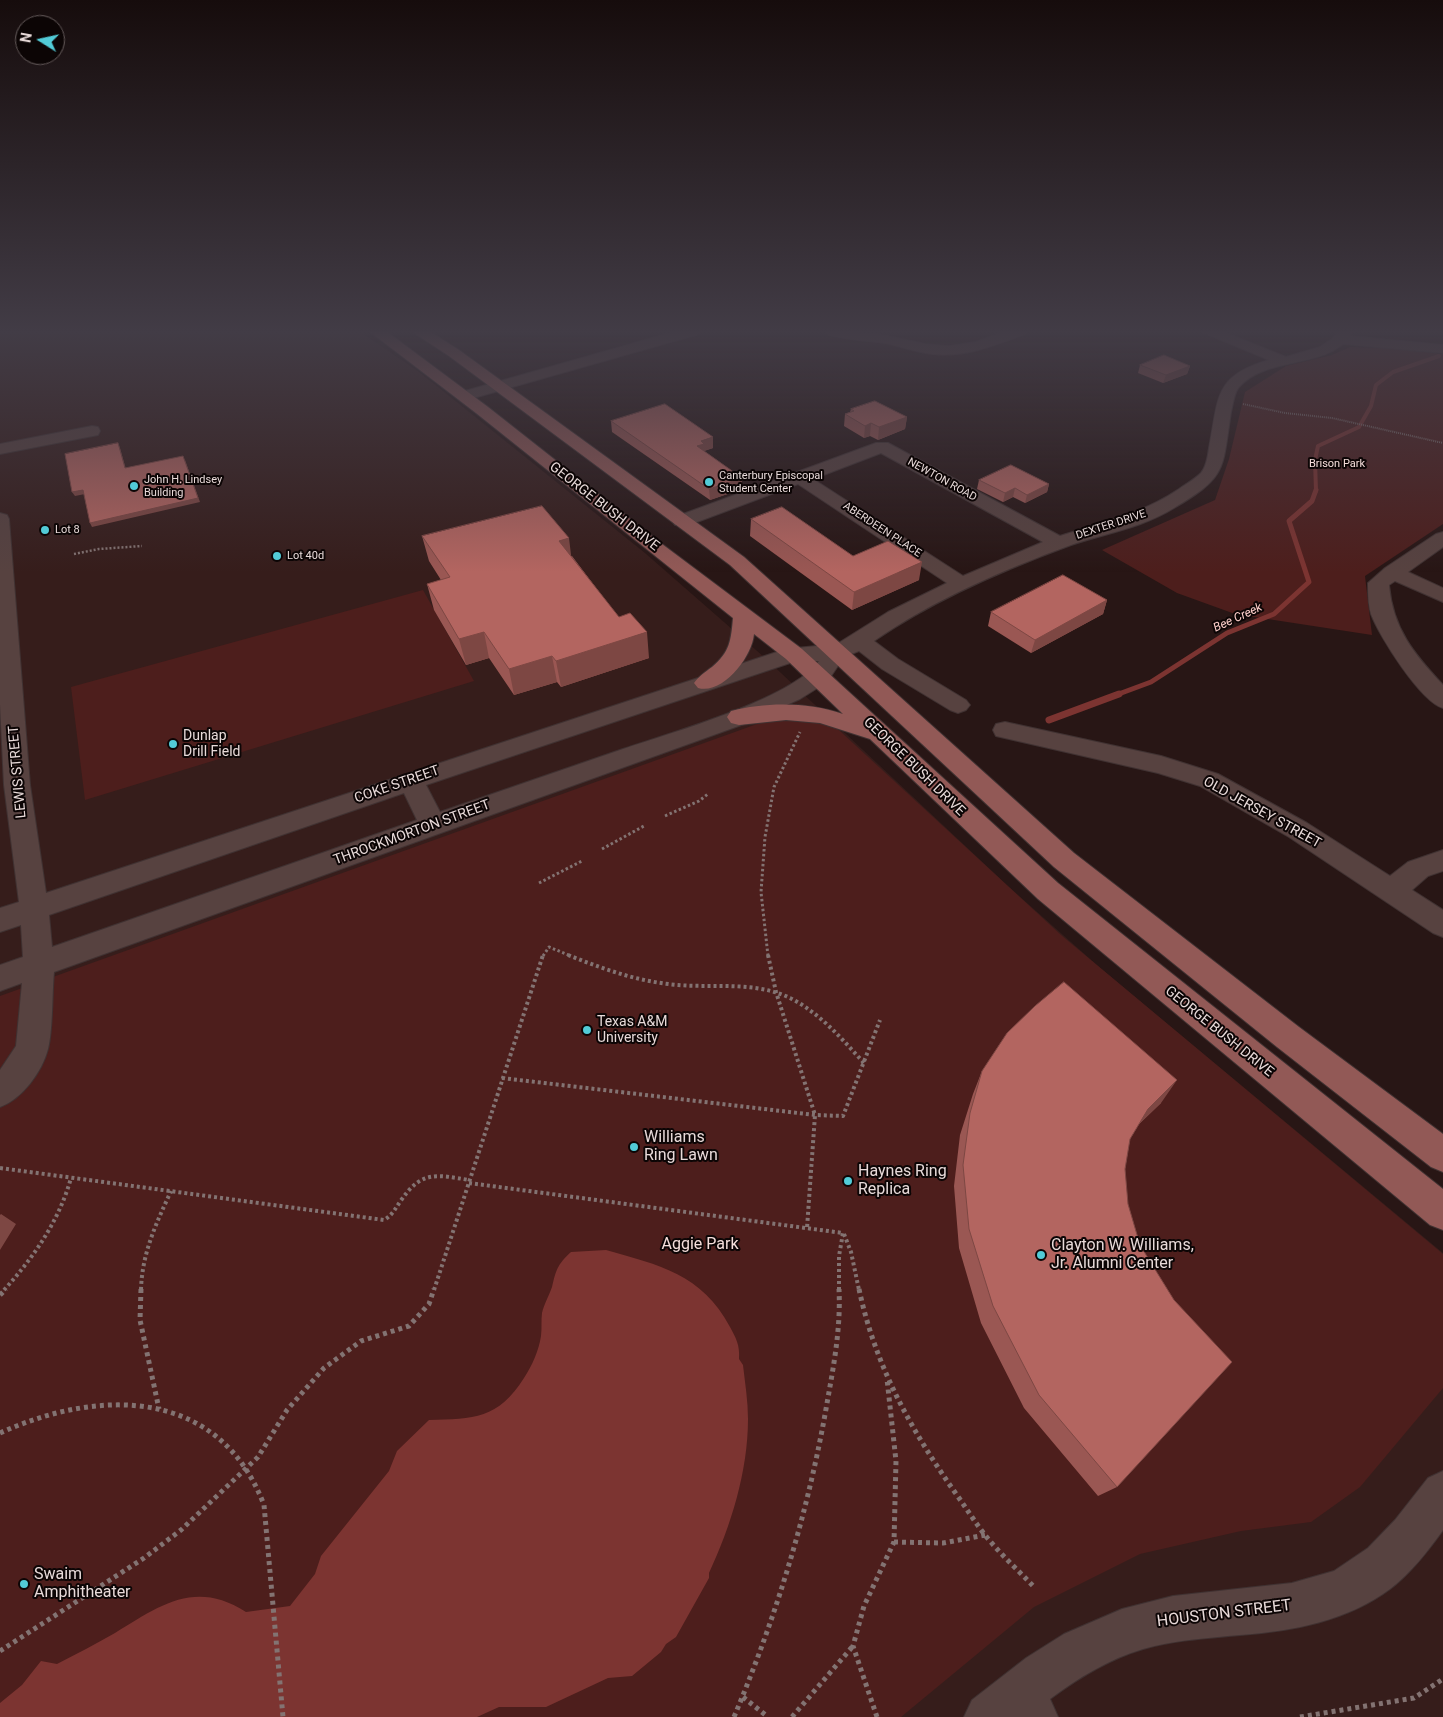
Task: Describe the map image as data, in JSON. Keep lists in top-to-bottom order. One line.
{"streets":{"main road":["GEORGE BUSH DRIVE"],"street":["NEWTON ROAD","DEXTER DRIVE","ABERDEEN PLACE","LEWIS STREET","COKE STREET","OLD JERSEY STREET","THROCKMORTON STREET","HOUSTON STREET"]},"crossings":[["NEWTON ROAD","DEXTER DRIVE"],["NEWTON ROAD","ABERDEEN PLACE"],["GEORGE BUSH DRIVE","COKE STREET"],["GEORGE BUSH DRIVE","THROCKMORTON STREET"],["DEXTER DRIVE","ABERDEEN PLACE"],["DEXTER DRIVE","COKE STREET"],["LEWIS STREET","COKE STREET"],["LEWIS STREET","THROCKMORTON STREET"]],"water":["Bee Creek"],"parks":["Brison Park","Aggie Park"],"places":["Canterbury Episcopal Student Center","John H. Lindsey Building","Lot 8","Lot 40d","Dunlap Drill Field","Texas A&M University","Williams Ring Lawn","Haynes Ring Replica","Clayton W. Williams, Jr. Alumni Center","Swaim Amphitheater"],"north":"left"}
